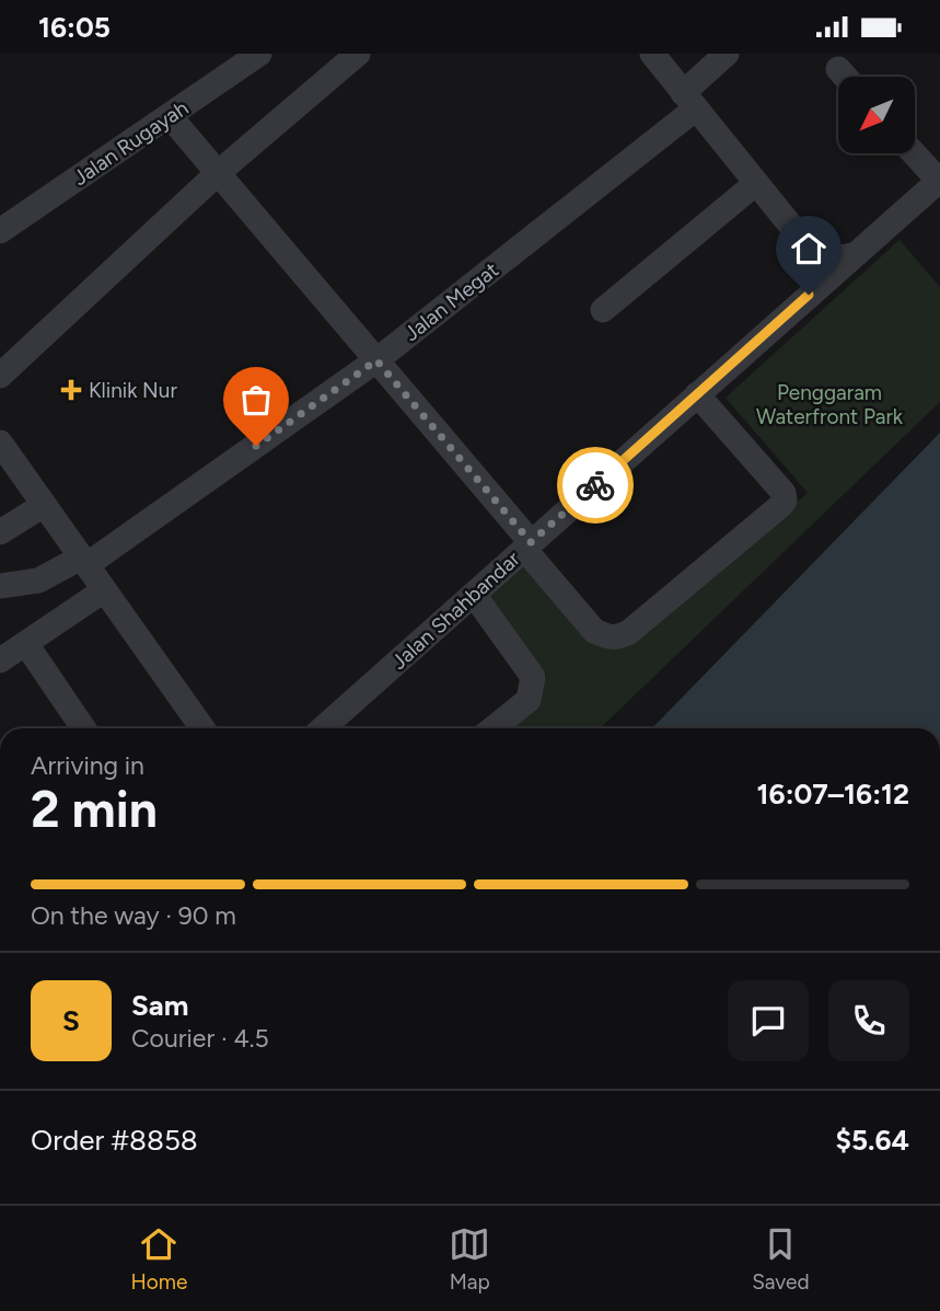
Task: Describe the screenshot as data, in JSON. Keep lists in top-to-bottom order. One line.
{"streets":{"street":["Jalan Rugayah","Jalan Megat","Jalan Shahbandar"]},"parks":["Penggaram Waterfront Park"],"places":{"health":["Klinik Nur"]},"north":"bottom left","page":{"status":"16:05","heading":["2 min","Arriving in","16:07–16:12"],"panel":["Sam","Courier · 4.5","Order #8858","$5.64"],"bar":"On the way · 90 m","round":"S","tabs":["Home","Map","Saved"]}}
